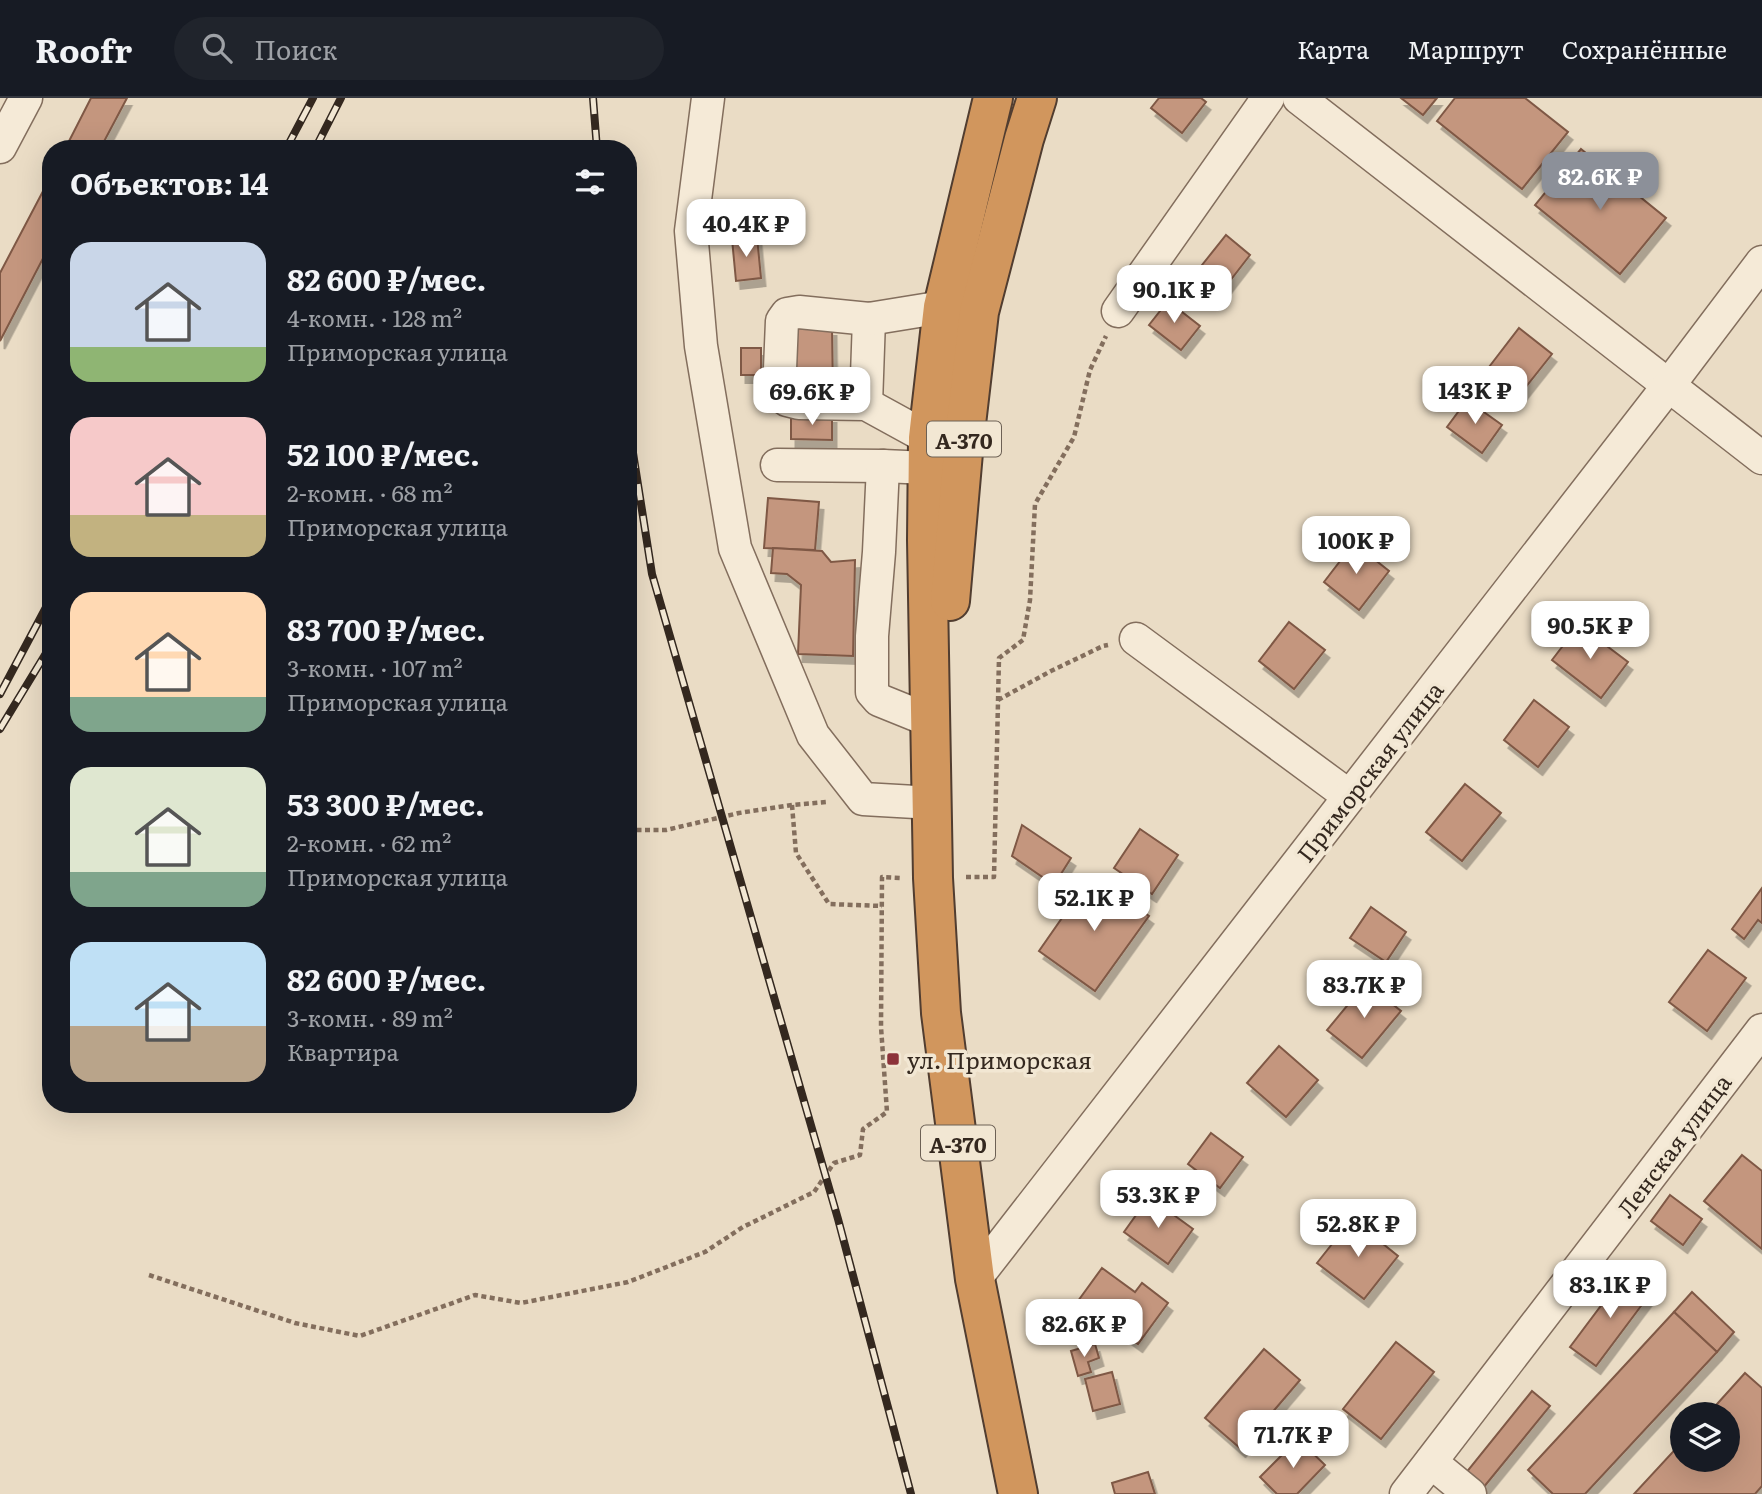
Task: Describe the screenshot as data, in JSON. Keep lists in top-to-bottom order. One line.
{"streets":{"highway":["А-370"],"street":["Приморская улица","Ленская улица"]},"crossings":[["А-370","Приморская улица"]],"places":{"transit":["ул. Приморская"]},"page":{"header":"Roofr","search":"Поиск","nav":["Карта","Маршрут","Сохранённые"],"heading":"Объектов: 14","price":["82.6K ₽","40.4K ₽","90.1K ₽","143K ₽","69.6K ₽","100K ₽","90.5K ₽","52.1K ₽","83.7K ₽","53.3K ₽","52.8K ₽","83.1K ₽","82.6K ₽","71.7K ₽"],"list":[{"name":"82 600 ₽/мес.","note":"4-комн. · 128 m² · Приморская улица"},{"name":"52 100 ₽/мес.","note":"2-комн. · 68 m² · Приморская улица"},{"name":"83 700 ₽/мес.","note":"3-комн. · 107 m² · Приморская улица"},{"name":"53 300 ₽/мес.","note":"2-комн. · 62 m² · Приморская улица"},{"name":"82 600 ₽/мес.","note":"3-комн. · 89 m² · Квартира"}]}}
